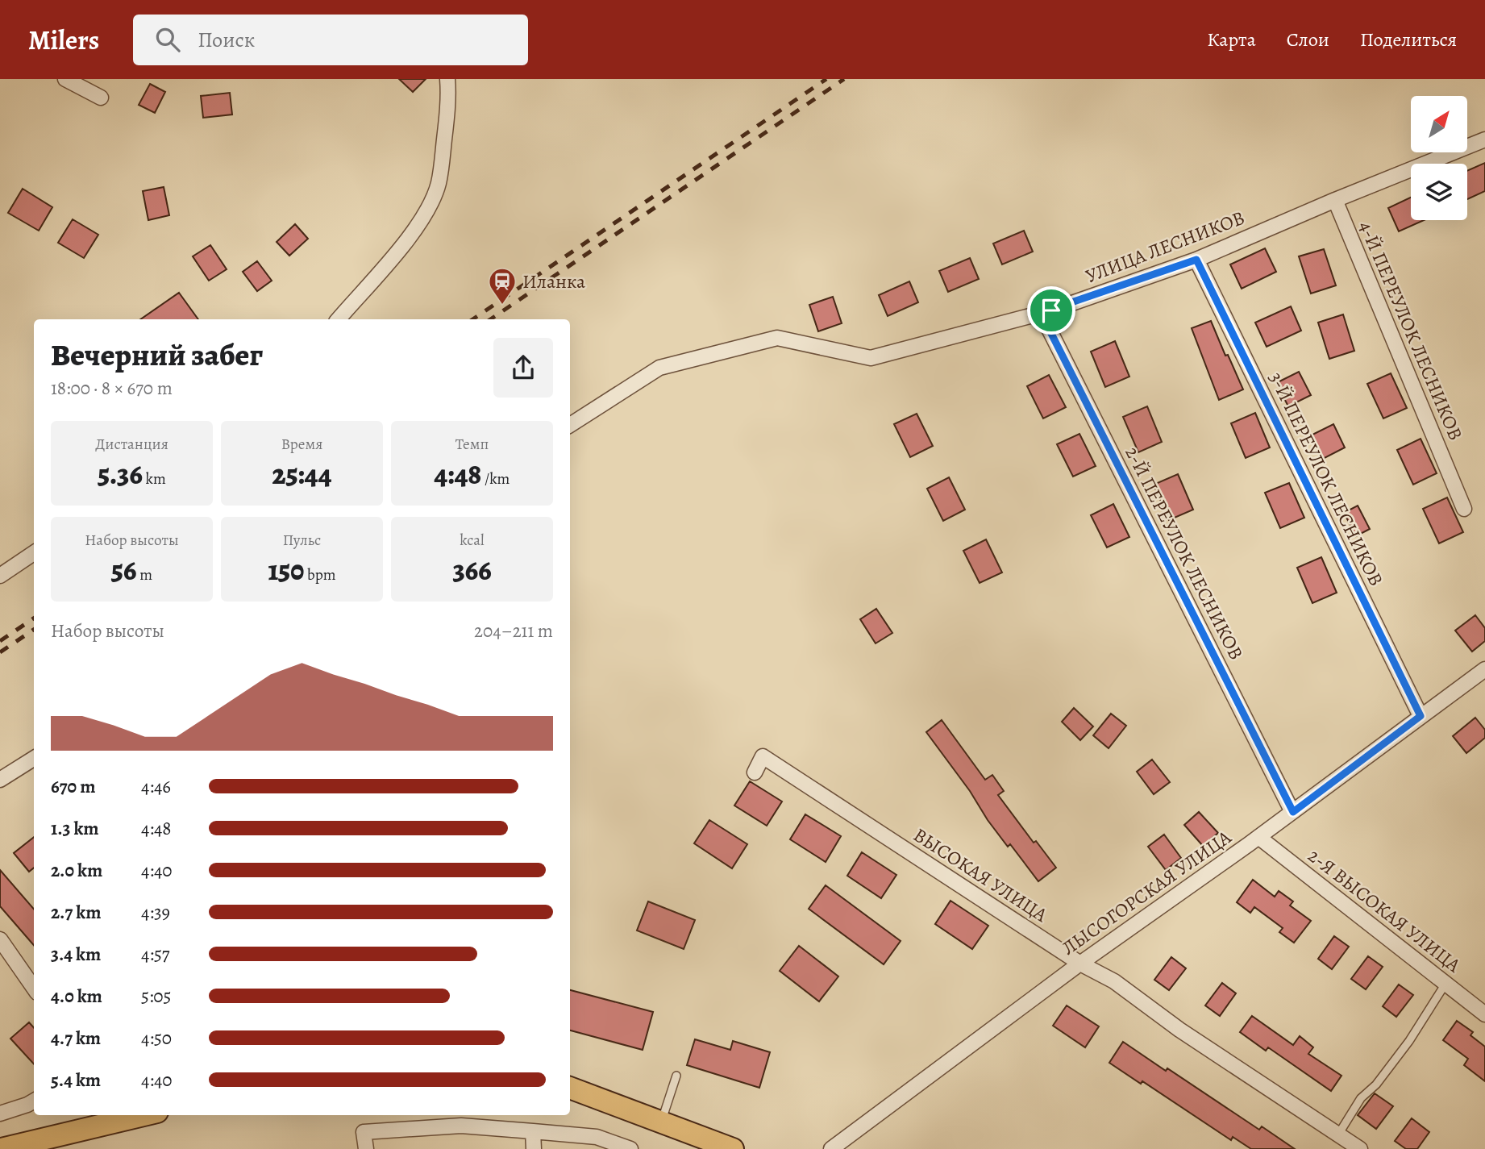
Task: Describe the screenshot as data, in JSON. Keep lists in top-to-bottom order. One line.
{"streets":{"street":["УЛИЦА ЛЕСНИКОВ","4-Й ПЕРЕУЛОК ЛЕСНИКОВ","3-Й ПЕРЕУЛОК ЛЕСНИКОВ","2-Й ПЕРЕУЛОК ЛЕСНИКОВ","ВЫСОКАЯ УЛИЦА","ЛЫСОГОРСКАЯ УЛИЦА","2-Я ВЫСОКАЯ УЛИЦА"]},"crossings":[["УЛИЦА ЛЕСНИКОВ","4-Й ПЕРЕУЛОК ЛЕСНИКОВ"],["УЛИЦА ЛЕСНИКОВ","3-Й ПЕРЕУЛОК ЛЕСНИКОВ"],["УЛИЦА ЛЕСНИКОВ","2-Й ПЕРЕУЛОК ЛЕСНИКОВ"],["3-Й ПЕРЕУЛОК ЛЕСНИКОВ","ЛЫСОГОРСКАЯ УЛИЦА"],["2-Й ПЕРЕУЛОК ЛЕСНИКОВ","ЛЫСОГОРСКАЯ УЛИЦА"],["ВЫСОКАЯ УЛИЦА","ЛЫСОГОРСКАЯ УЛИЦА"],["ЛЫСОГОРСКАЯ УЛИЦА","2-Я ВЫСОКАЯ УЛИЦА"]],"places":{"station":["Иланка"]},"north":"top right","page":{"header":"Milers","search":"Поиск","nav":["Карта","Слои","Поделиться"],"heading":["Вечерний забег","18:00 · 8 × 670 m"],"stats":[["Дистанция","5.36 km"],["Время","25:44"],["Темп","4:48 /km"],["Набор высоты","56 m"],["Пульс","150 bpm"],["kcal","366"]],"chart":["Набор высоты","204–211 m"],"list":[{"name":"670 m","note":"4:46"},{"name":"1.3 km","note":"4:48"},{"name":"2.0 km","note":"4:40"},{"name":"2.7 km","note":"4:39"},{"name":"3.4 km","note":"4:57"},{"name":"4.0 km","note":"5:05"},{"name":"4.7 km","note":"4:50"},{"name":"5.4 km","note":"4:40"}]}}
